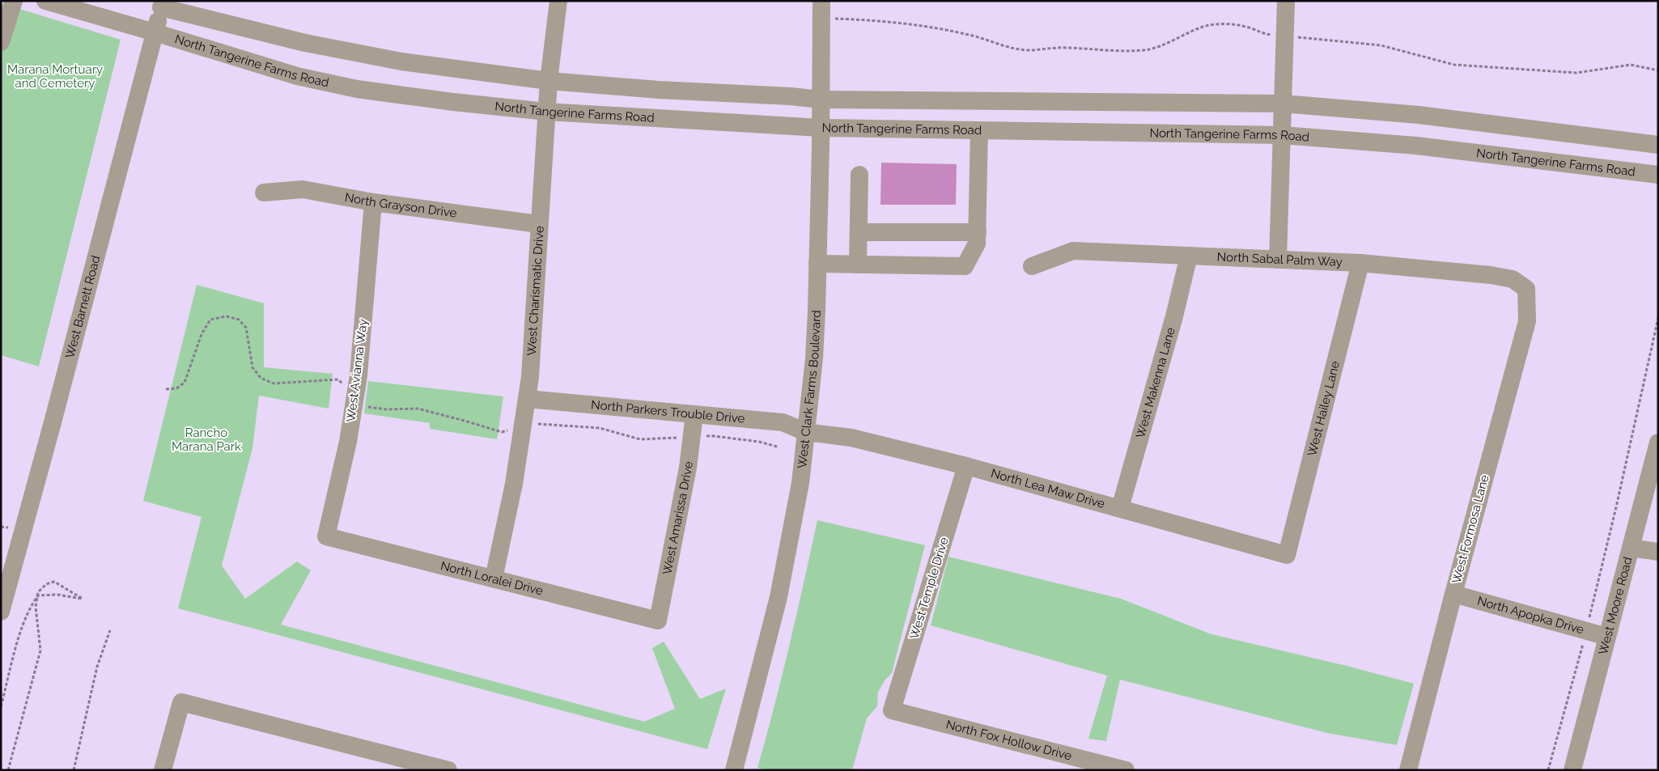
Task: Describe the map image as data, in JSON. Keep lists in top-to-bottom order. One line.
{"streets":{"street":["North Tangerine Farms Road","North Grayson Drive","North Sabal Palm Way","West Charismatic Drive","West Barnett Road","West Avianna Way","West Makenna Lane","West Clark Farms Boulevard","West Hailey Lane","North Parkers Trouble Drive","North Lea Maw Drive","West Amarissa Drive","West Formosa Lane","North Loralei Drive","West Temple Drive","West Moore Road","North Apopka Drive","North Fox Hollow Drive"]},"crossings":[["North Tangerine Farms Road","West Charismatic Drive"],["North Tangerine Farms Road","West Barnett Road"],["North Tangerine Farms Road","West Clark Farms Boulevard"],["North Grayson Drive","West Charismatic Drive"],["North Grayson Drive","West Avianna Way"],["North Sabal Palm Way","West Makenna Lane"],["North Sabal Palm Way","West Hailey Lane"],["North Sabal Palm Way","West Formosa Lane"],["West Charismatic Drive","North Parkers Trouble Drive"],["West Charismatic Drive","North Loralei Drive"],["West Avianna Way","North Loralei Drive"],["West Makenna Lane","North Lea Maw Drive"],["West Clark Farms Boulevard","North Parkers Trouble Drive"],["West Clark Farms Boulevard","North Lea Maw Drive"],["West Hailey Lane","North Lea Maw Drive"],["North Parkers Trouble Drive","North Lea Maw Drive"],["North Parkers Trouble Drive","West Amarissa Drive"],["North Lea Maw Drive","West Temple Drive"],["West Amarissa Drive","North Loralei Drive"],["West Formosa Lane","North Apopka Drive"],["West Temple Drive","North Fox Hollow Drive"],["West Moore Road","North Apopka Drive"]],"parks":["Marana Mortuary and Cemetery","Rancho Marana Park"]}
